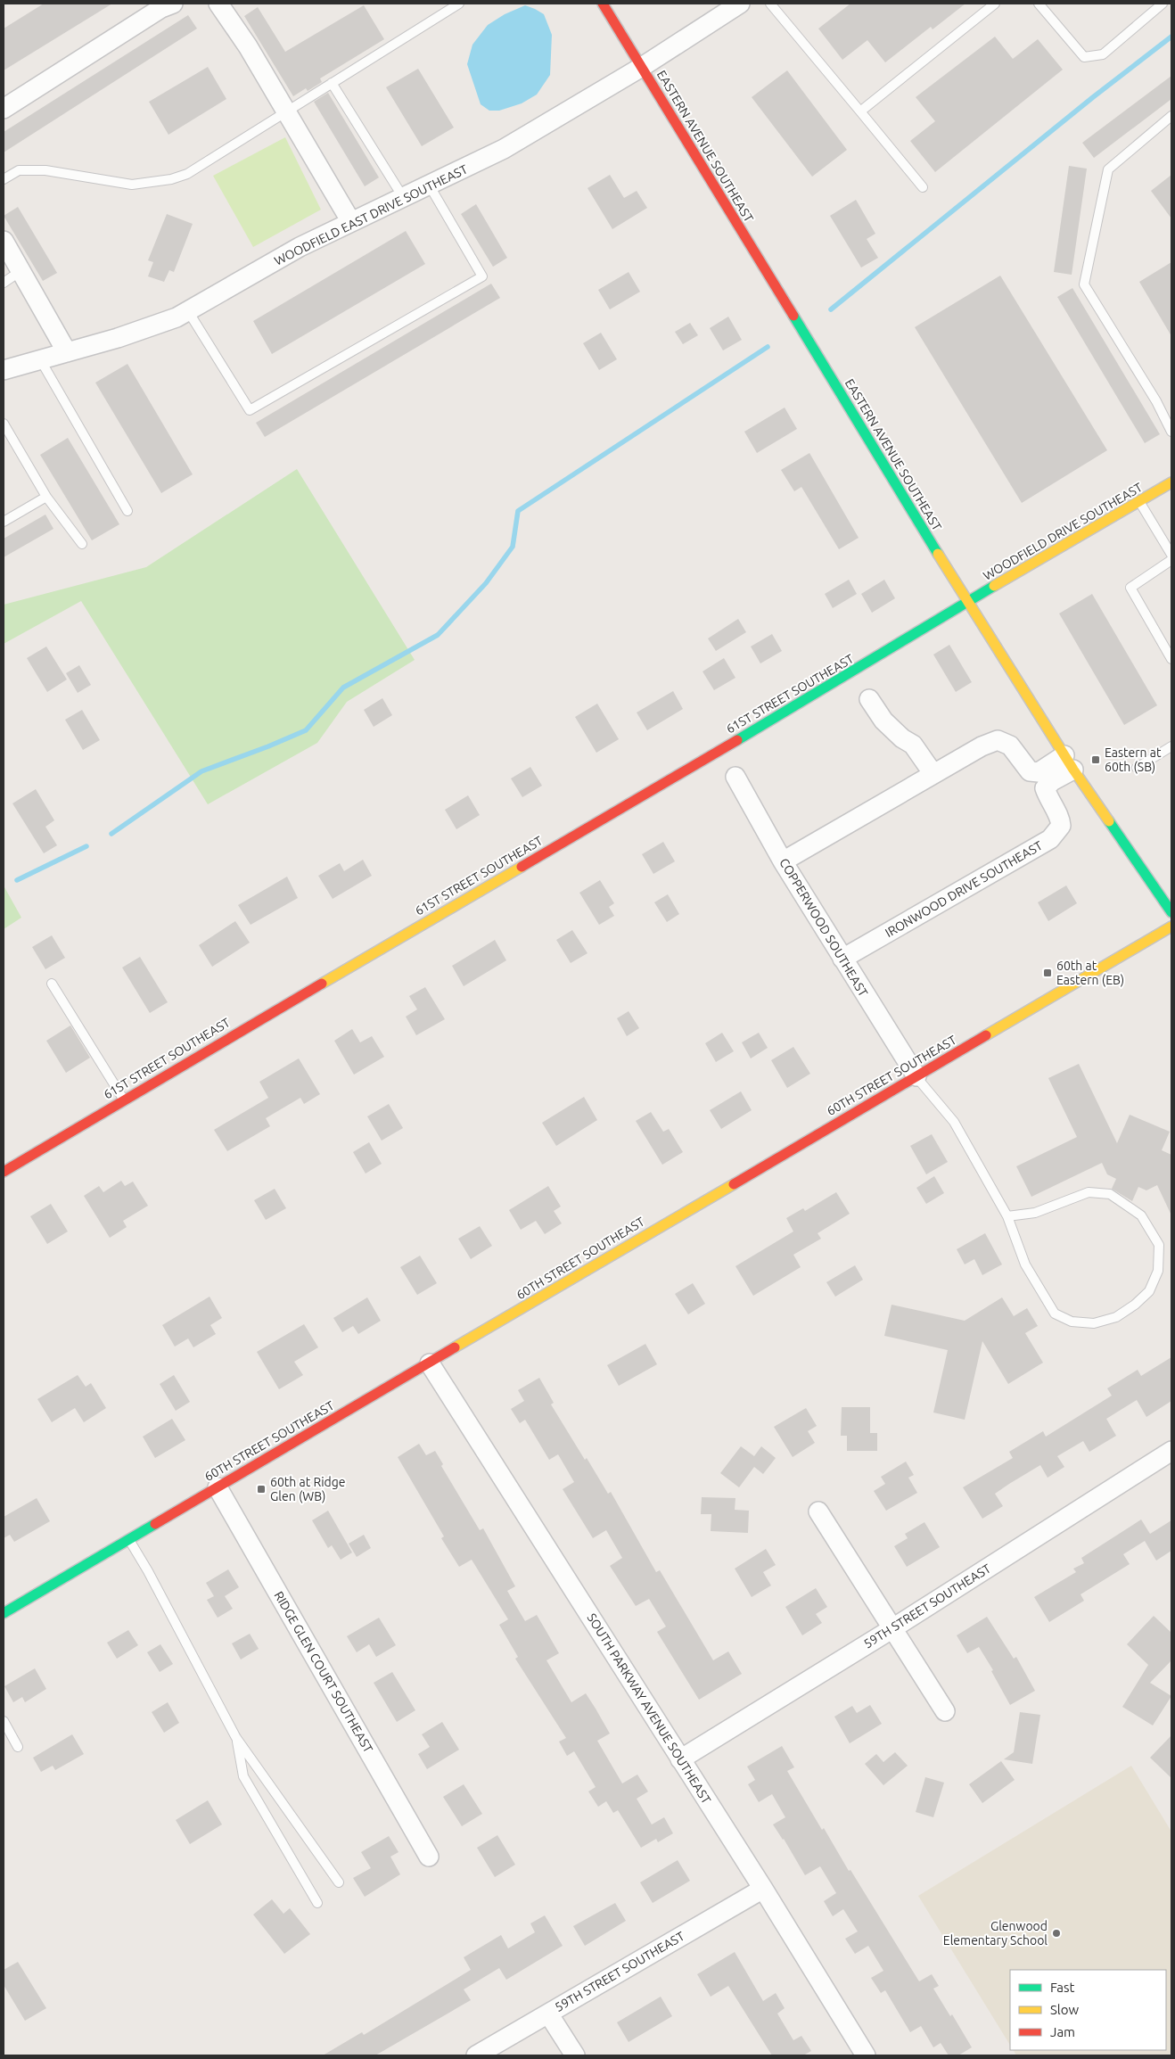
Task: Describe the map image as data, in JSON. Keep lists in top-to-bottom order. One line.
{"streets":{"street":["EASTERN AVENUE SOUTHEAST","WOODFIELD EAST DRIVE SOUTHEAST","WOODFIELD DRIVE SOUTHEAST","61ST STREET SOUTHEAST","IRONWOOD DRIVE SOUTHEAST","COPPERWOOD SOUTHEAST","60TH STREET SOUTHEAST","59TH STREET SOUTHEAST","RIDGE GLEN COURT SOUTHEAST","SOUTH PARKWAY AVENUE SOUTHEAST"]},"crossings":[["EASTERN AVENUE SOUTHEAST","WOODFIELD EAST DRIVE SOUTHEAST"],["EASTERN AVENUE SOUTHEAST","WOODFIELD DRIVE SOUTHEAST"],["EASTERN AVENUE SOUTHEAST","61ST STREET SOUTHEAST"],["EASTERN AVENUE SOUTHEAST","IRONWOOD DRIVE SOUTHEAST"],["WOODFIELD DRIVE SOUTHEAST","61ST STREET SOUTHEAST"],["IRONWOOD DRIVE SOUTHEAST","COPPERWOOD SOUTHEAST"],["COPPERWOOD SOUTHEAST","60TH STREET SOUTHEAST"],["60TH STREET SOUTHEAST","RIDGE GLEN COURT SOUTHEAST"],["60TH STREET SOUTHEAST","SOUTH PARKWAY AVENUE SOUTHEAST"],["59TH STREET SOUTHEAST","SOUTH PARKWAY AVENUE SOUTHEAST"]],"places":{"transit":["Eastern at 60th (SB)","60th at Eastern (EB)","60th at Ridge Glen (WB)"],"other":["Glenwood Elementary School"]},"legend":["Fast","Slow","Jam"]}
